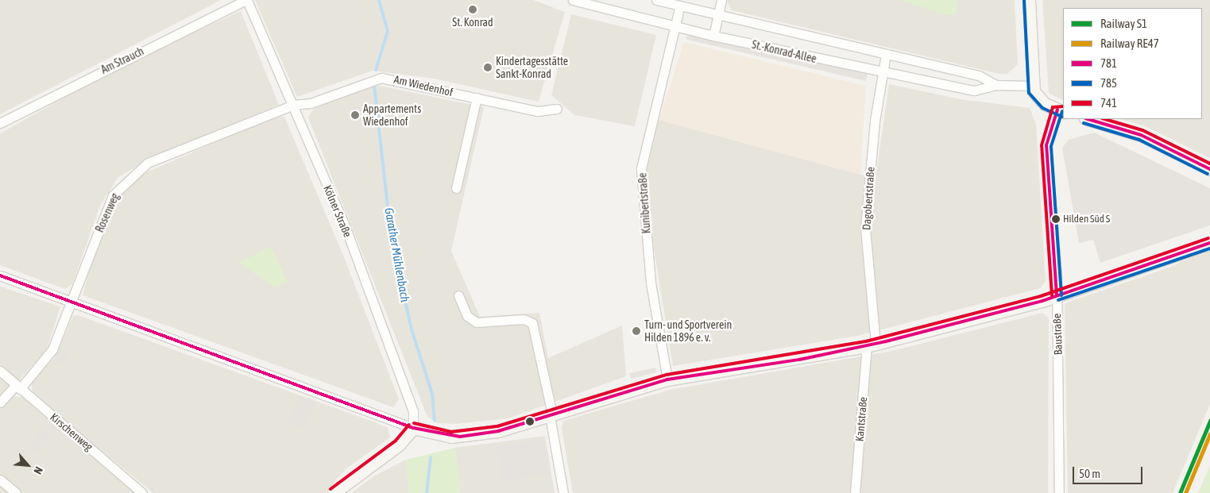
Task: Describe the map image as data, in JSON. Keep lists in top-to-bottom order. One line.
{"streets":{"street":["St.-Konrad-Allee","Am Strauch","Am Wiedenhof","Dagobertstraße","Kunibertstraße","Kölner Straße","Rosenweg","Baustraße","Kantstraße","Kirschenweg"]},"crossings":[["St.-Konrad-Allee","Dagobertstraße"],["St.-Konrad-Allee","Kunibertstraße"],["St.-Konrad-Allee","Baustraße"],["Am Strauch","Kölner Straße"],["Am Wiedenhof","Kölner Straße"],["Am Wiedenhof","Rosenweg"],["Dagobertstraße","Kantstraße"],["Kölner Straße","Rosenweg"],["Rosenweg","Kirschenweg"]],"water":["Garather Mühlenbach"],"places":["St. Konrad","Kindertagesstätte Sankt-Konrad","Appartements Wiedenhof","Hilden Süd S","Turn- und Sportverein Hilden 1896 e. v."],"lines":["transit line 785","transit line 741","transit line 781","rail line S1","rail line RE47"],"legend":["Railway S1","Railway RE47","781","785","741"],"scale_bar":"50 m","north":"bottom right"}
